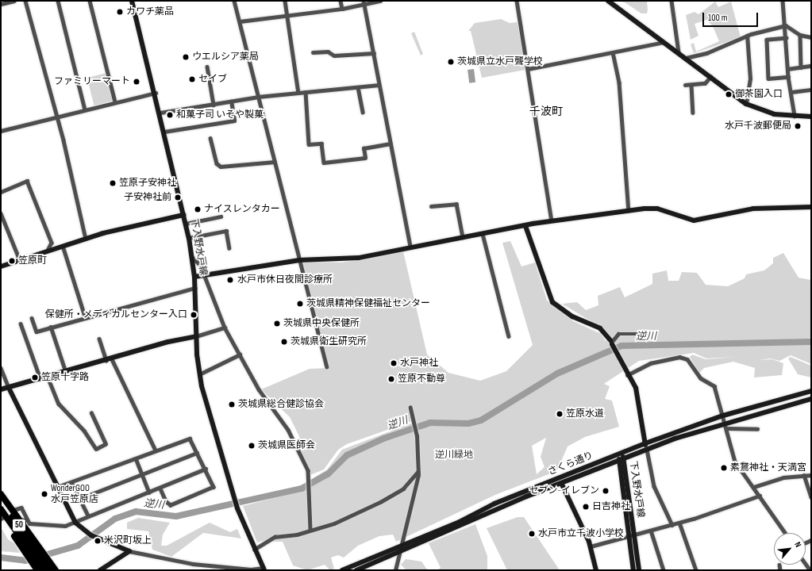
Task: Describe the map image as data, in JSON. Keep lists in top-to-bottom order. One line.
{"streets":{"highway":["50"],"street":["下入野水戸線","さくら通り"]},"crossings":[["下入野水戸線","さくら通り"]],"districts":["千波町"],"water":["逆川"],"parks":["逆川緑地"],"places":["カワチ薬品","ウエルシア薬局","茨城県立水戸聾学校","セイブ","ファミリーマート","御茶園入口","和菓子司 いそや製菓","水戸千波郵便局","笠原子安神社","子安神社前","ナイスレンタカー","笠原町","水戸市休日夜間診療所","茨城県精神保健福祉センター","保健所・メディカルセンター入口","茨城県中央保健所","茨城県衛生研究所","水戸神社","笠原十字路","笠原不動尊","茨城県総合健診協会","笠原水道","茨城県医師会","素鵞神社・天満宮","セブン-イレブン","WonderGOO 水戸笠原店","日吉神社","水戸市立千波小学校","米沢町坂上"],"scale_bar":"100 m","north":"top right"}
